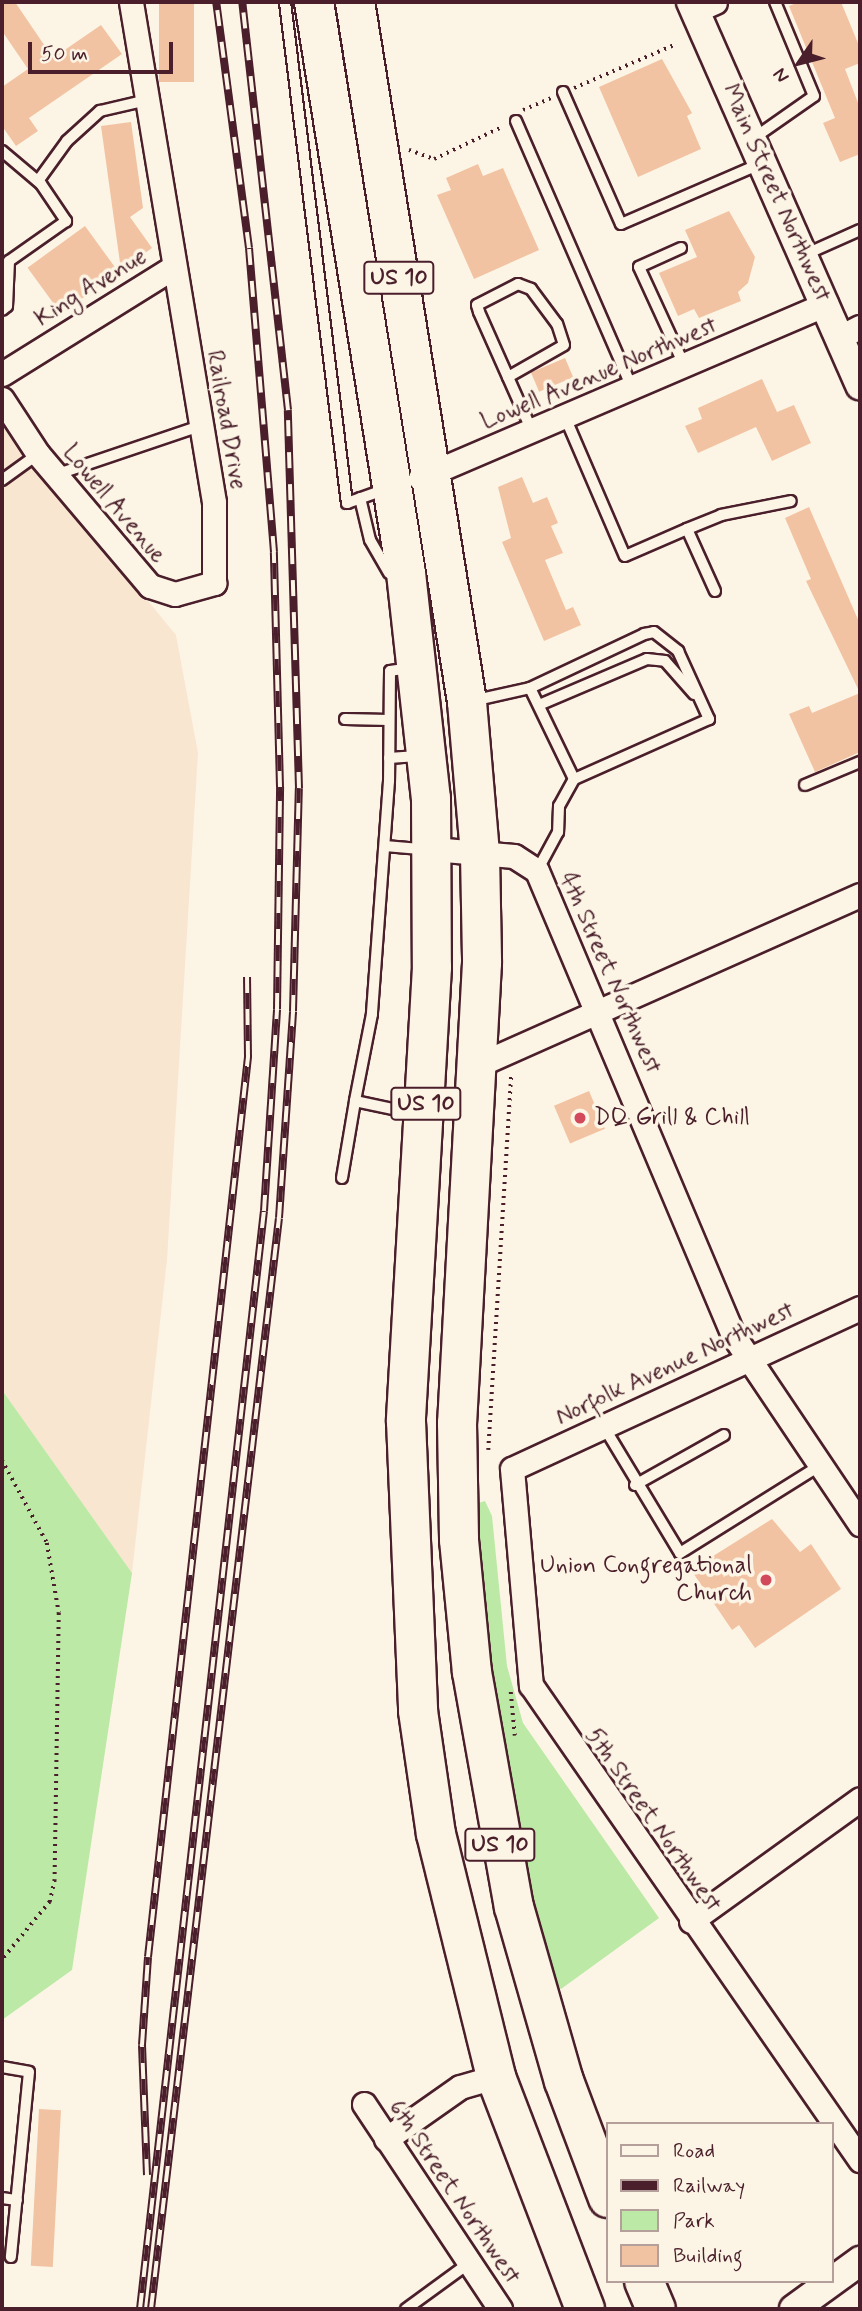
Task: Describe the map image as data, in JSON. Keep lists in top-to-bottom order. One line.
{"streets":{"highway":["US 10"],"street":["Main Street Northwest","King Avenue","Lowell Avenue Northwest","Railroad Drive","Lowell Avenue","4th Street Northwest","Norfolk Avenue Northwest","5th Street Northwest","6th Street Northwest"]},"crossings":[["Main Street Northwest","Lowell Avenue Northwest"],["US 10","Lowell Avenue Northwest"],["US 10","4th Street Northwest"],["King Avenue","Railroad Drive"],["Railroad Drive","Lowell Avenue"],["4th Street Northwest","Norfolk Avenue Northwest"],["Norfolk Avenue Northwest","5th Street Northwest"]],"places":["DQ Grill & Chill","Union Congregational Church"],"legend":["Road","Railway","Park","Building"],"scale_bar":"50 m","north":"bottom left"}
